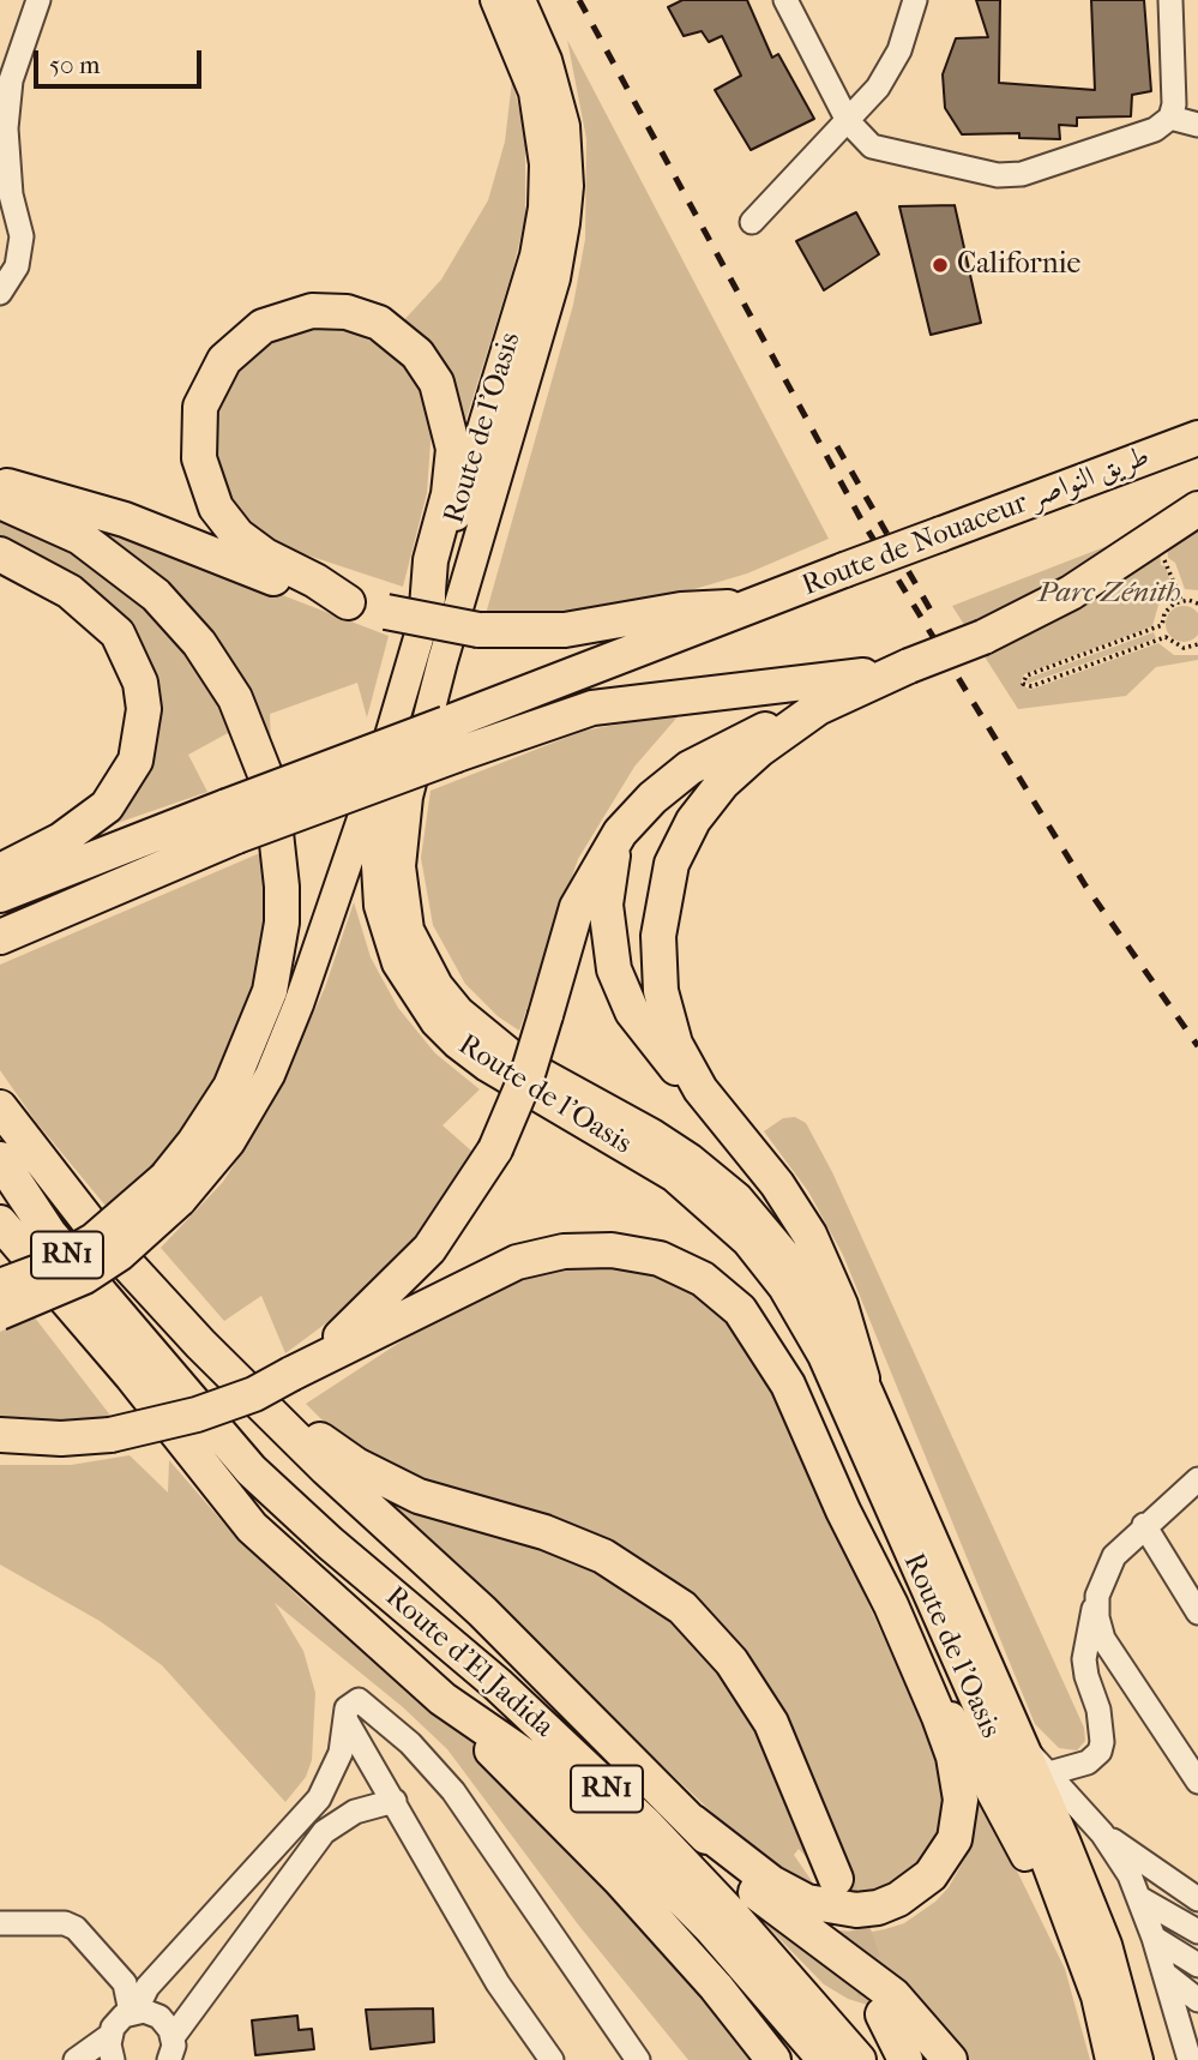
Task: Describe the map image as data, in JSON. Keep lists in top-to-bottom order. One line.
{"streets":{"highway":["Route de Nouaceur طريق النواصر","RN1","Route d'El Jadida"],"main road":["Route de l'Oasis"]},"crossings":[["RN1","Route d'El Jadida"]],"parks":["Parc Zénith"],"places":["Californie"],"scale_bar":"50 m"}
